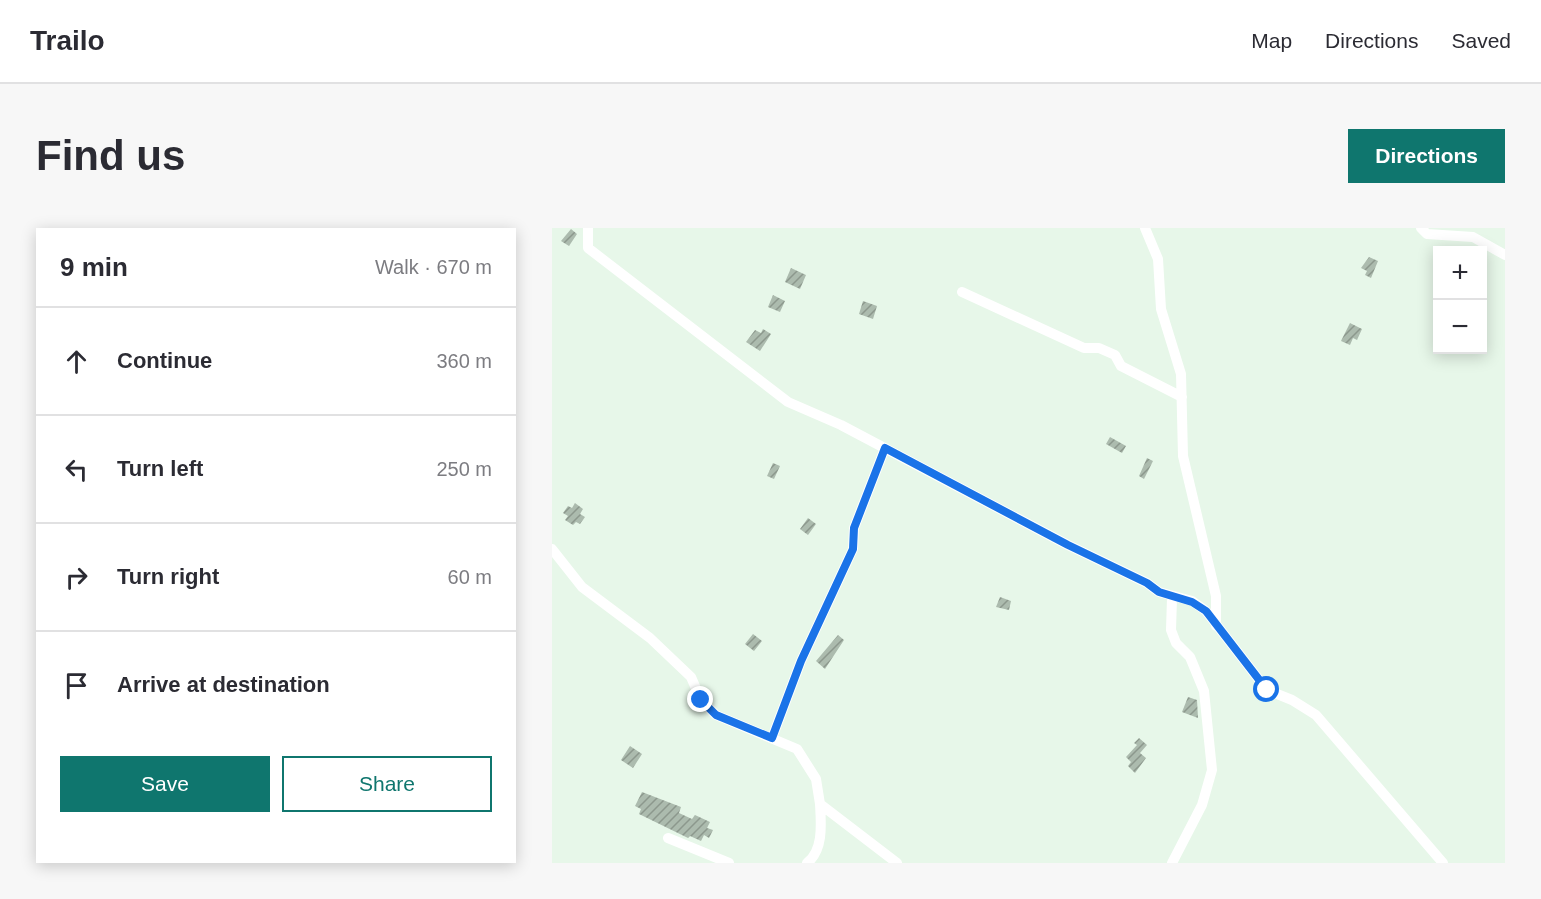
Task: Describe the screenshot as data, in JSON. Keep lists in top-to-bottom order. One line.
{"page":{"header":"Trailo","nav":["Map","Directions","Saved"],"buttons":["Directions",["Save","Share"]],"title":"Find us","heading":["9 min","Walk · 670 m"],"map_buttons":["+","−"],"list":[["Continue","360 m"],["Turn left","250 m"],["Turn right","60 m"],"Arrive at destination"]}}
